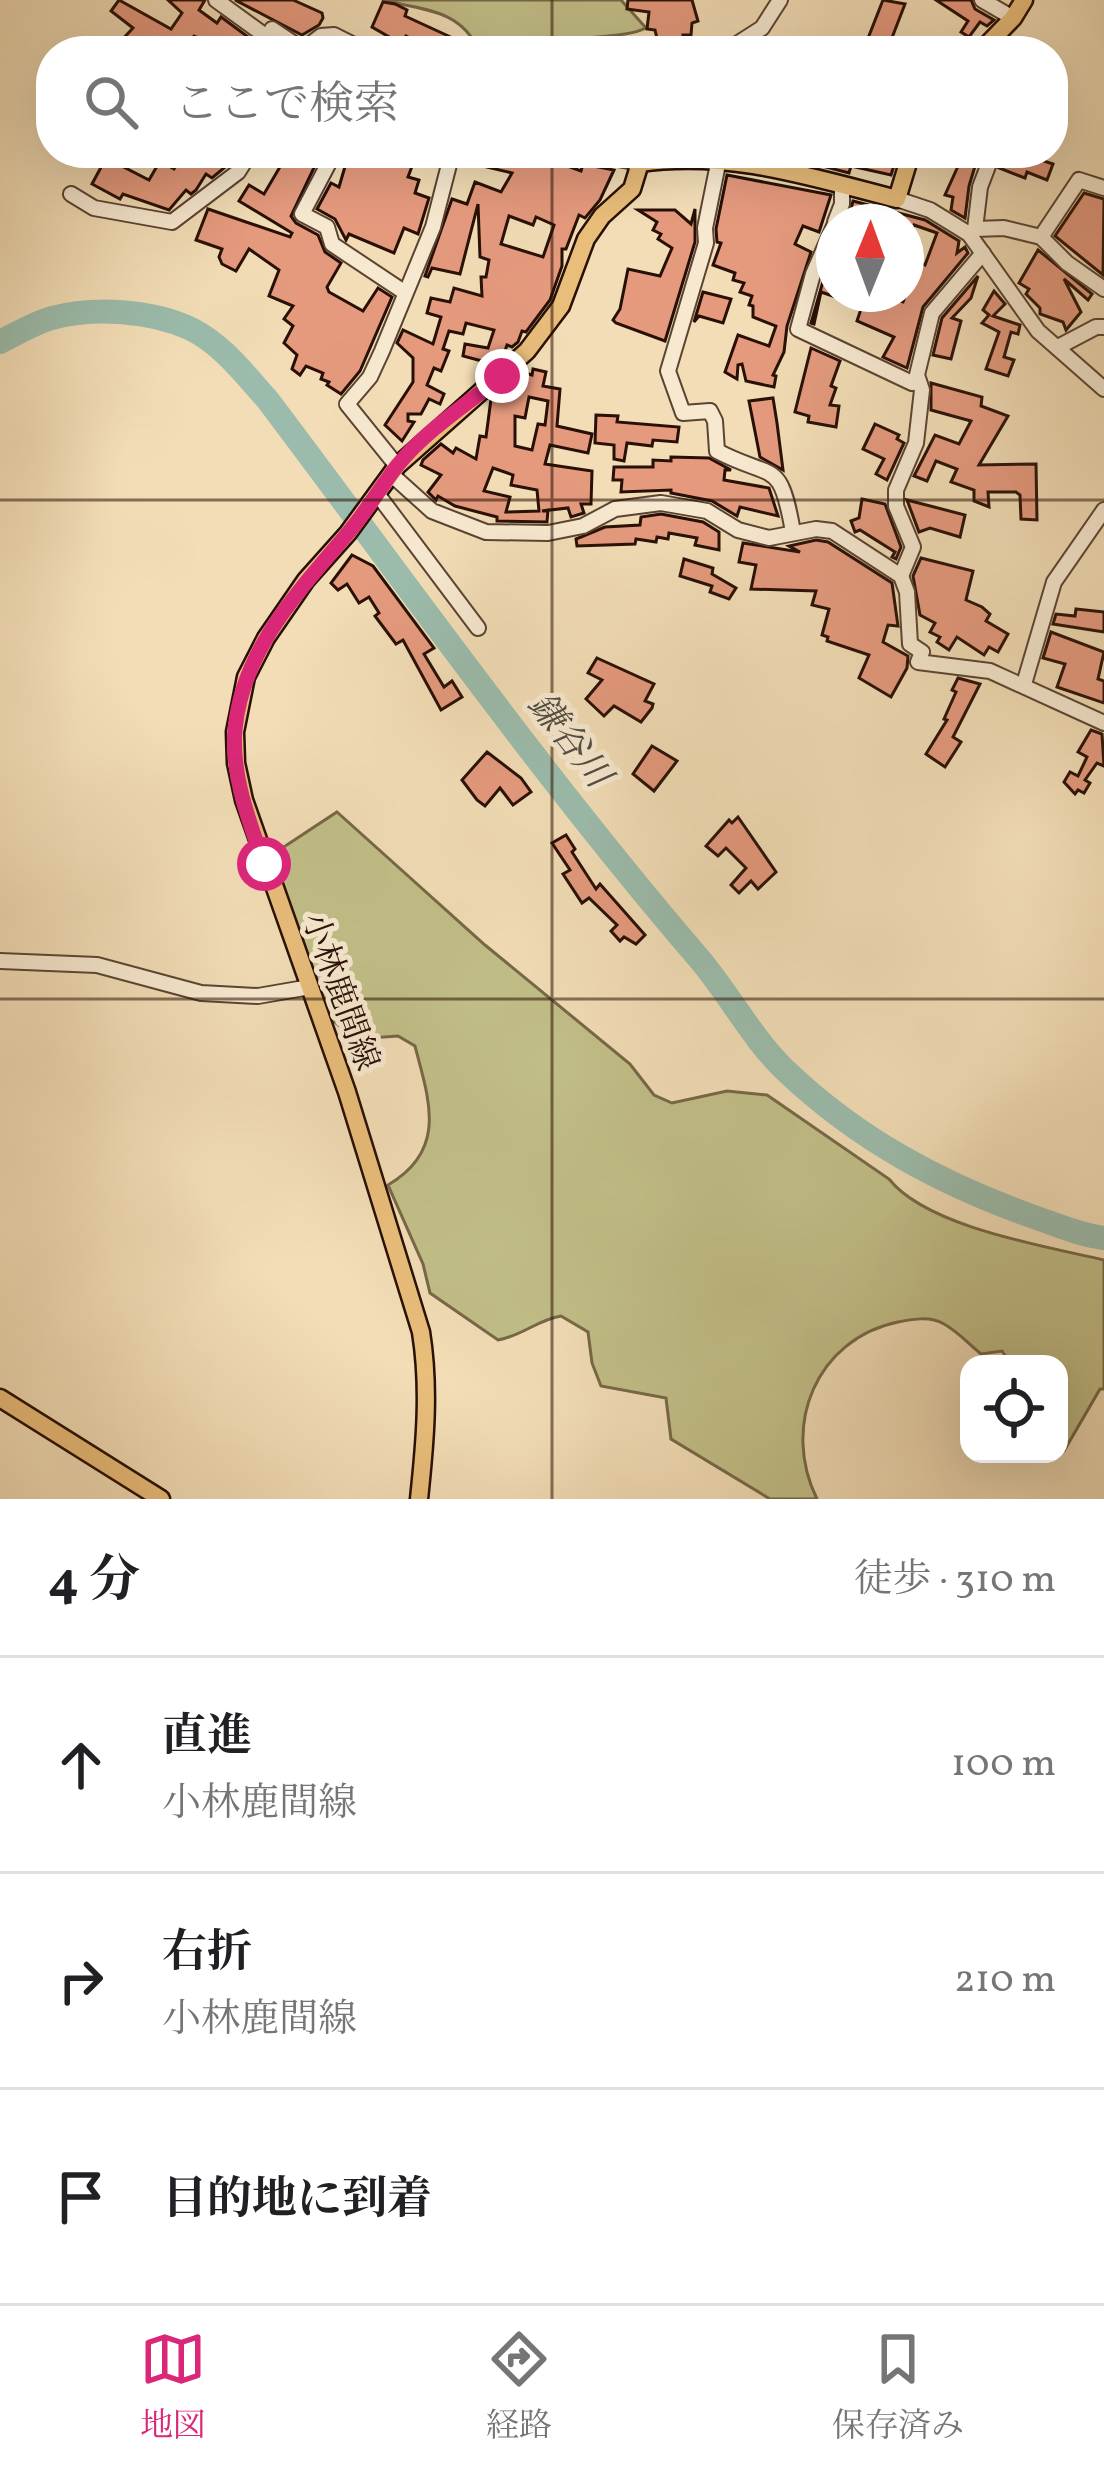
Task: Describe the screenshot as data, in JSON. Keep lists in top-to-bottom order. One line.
{"streets":{"main road":["小林鹿間線"]},"water":["鎌谷川"],"north":"top","page":{"search":"ここで検索","heading":["4 分","徒歩 · 310 m"],"list":[["直進","小林鹿間線","100 m"],["右折","小林鹿間線","210 m"],"目的地に到着"],"nav":["地図","経路","保存済み"]}}
